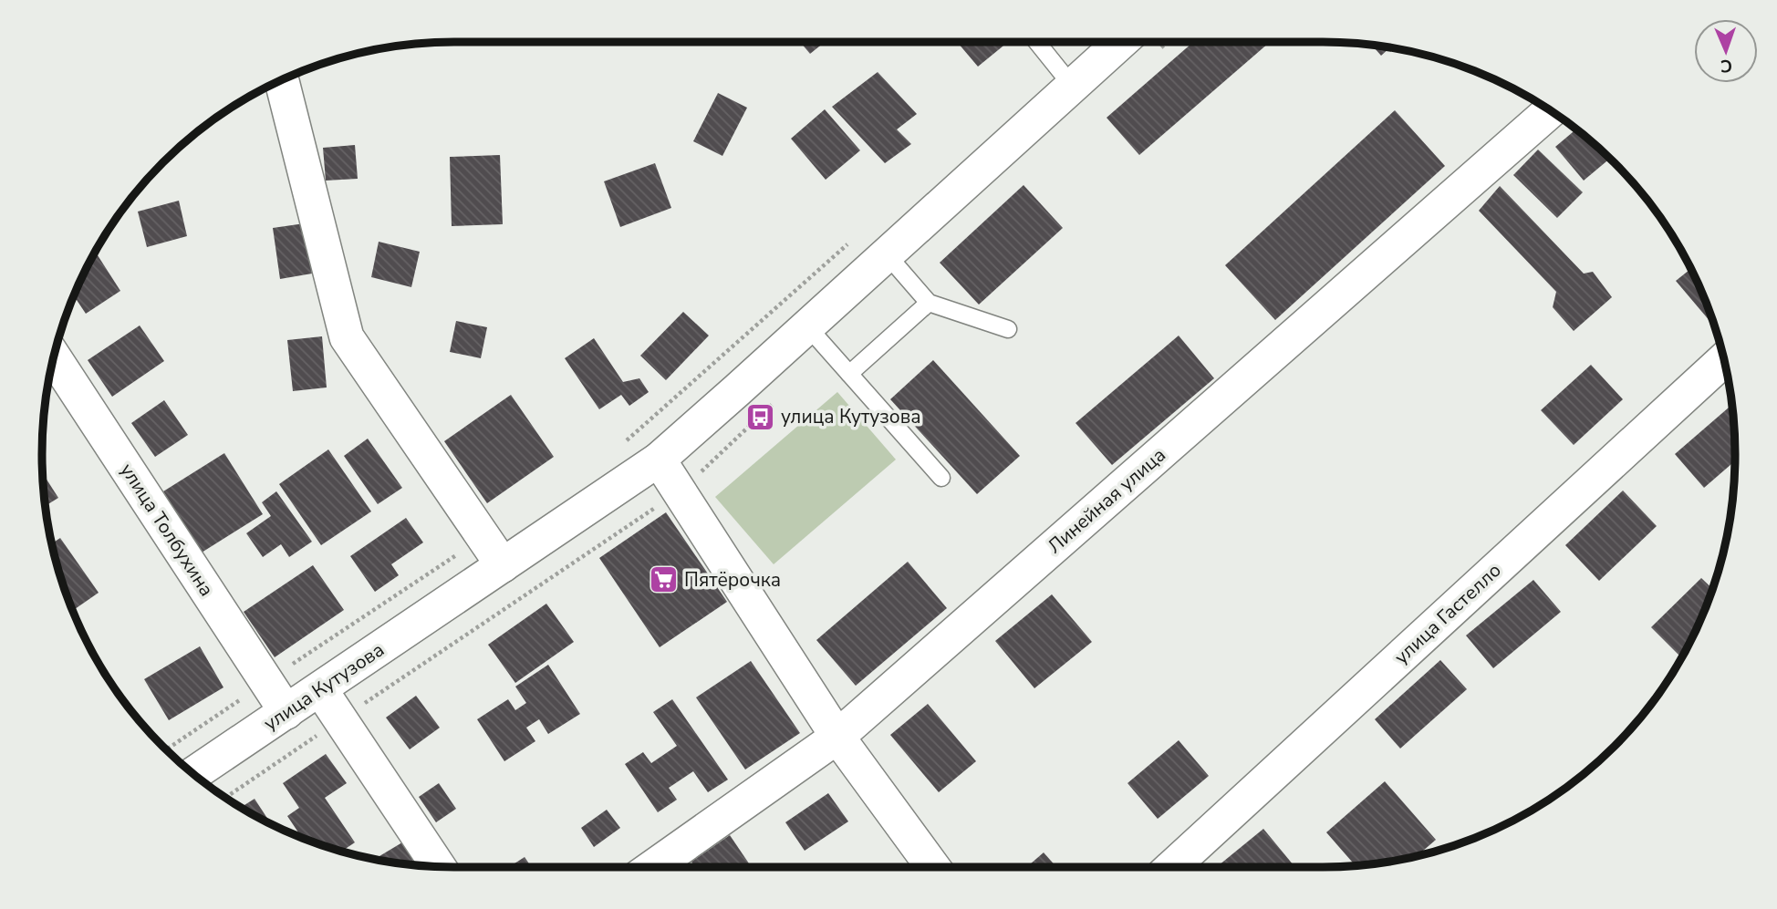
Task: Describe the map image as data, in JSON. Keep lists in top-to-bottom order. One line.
{"streets":{"street":["Линейная улица","улица Толбухина","улица Гастелло","улица Кутузова"]},"crossings":[["улица Толбухина","улица Кутузова"]],"places":{"bus stop":["улица Кутузова"],"supermarket":["Пятёрочка"]},"north":"bottom"}
